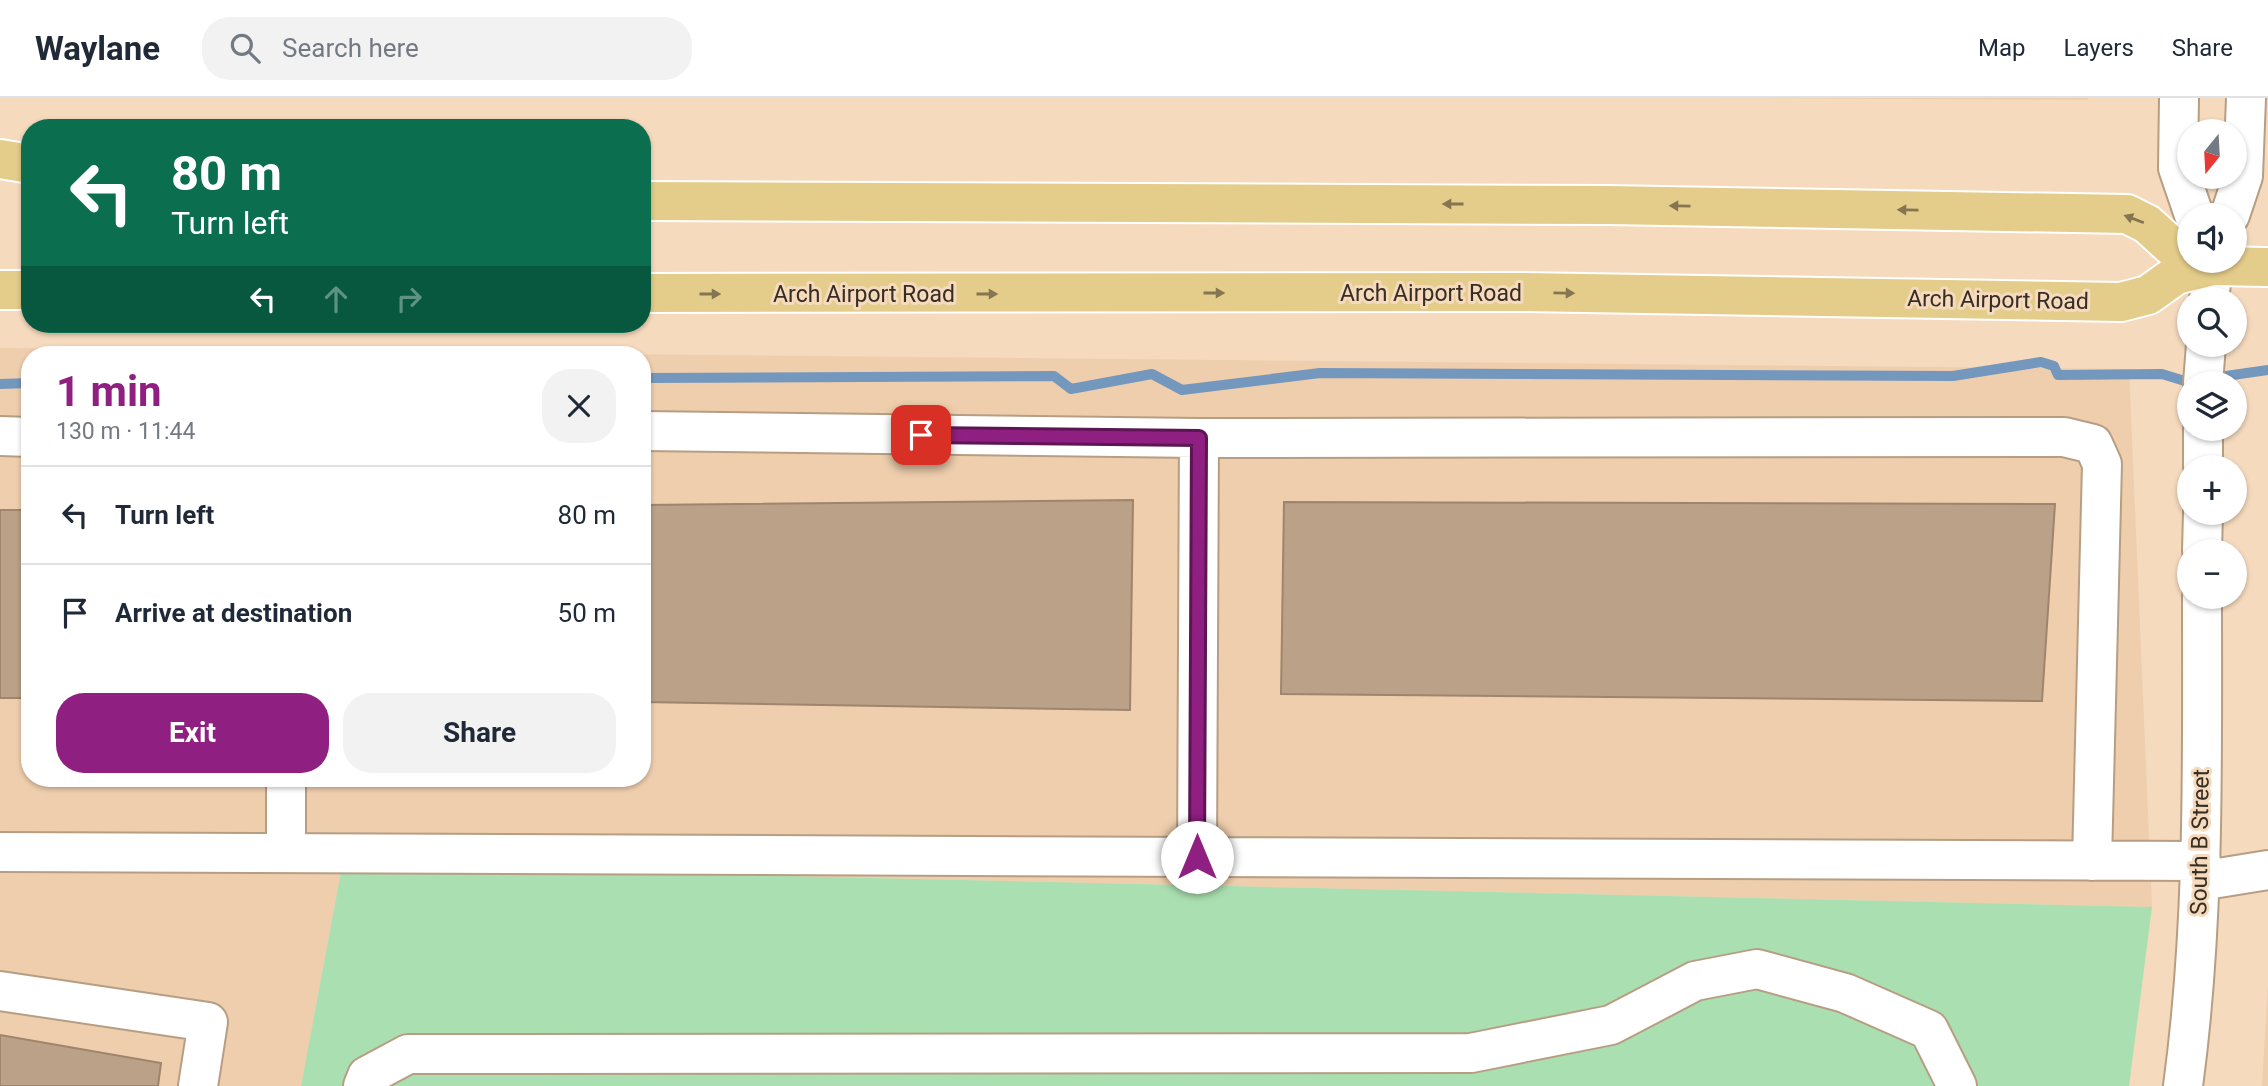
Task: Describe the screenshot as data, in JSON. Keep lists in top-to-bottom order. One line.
{"streets":{"main road":["Arch Airport Road"],"street":["South B Street"]},"north":"bottom","page":{"header":"Waylane","search":"Search here","nav":["Map","Layers","Share"],"map_buttons":["+","−"],"turn":["80 m","Turn left"],"heading":["1 min","130 m · 11:44"],"list":[{"name":"Turn left","value":"80 m"},{"name":"Arrive at destination","value":"50 m"}],"buttons":["Exit","Share"]}}
